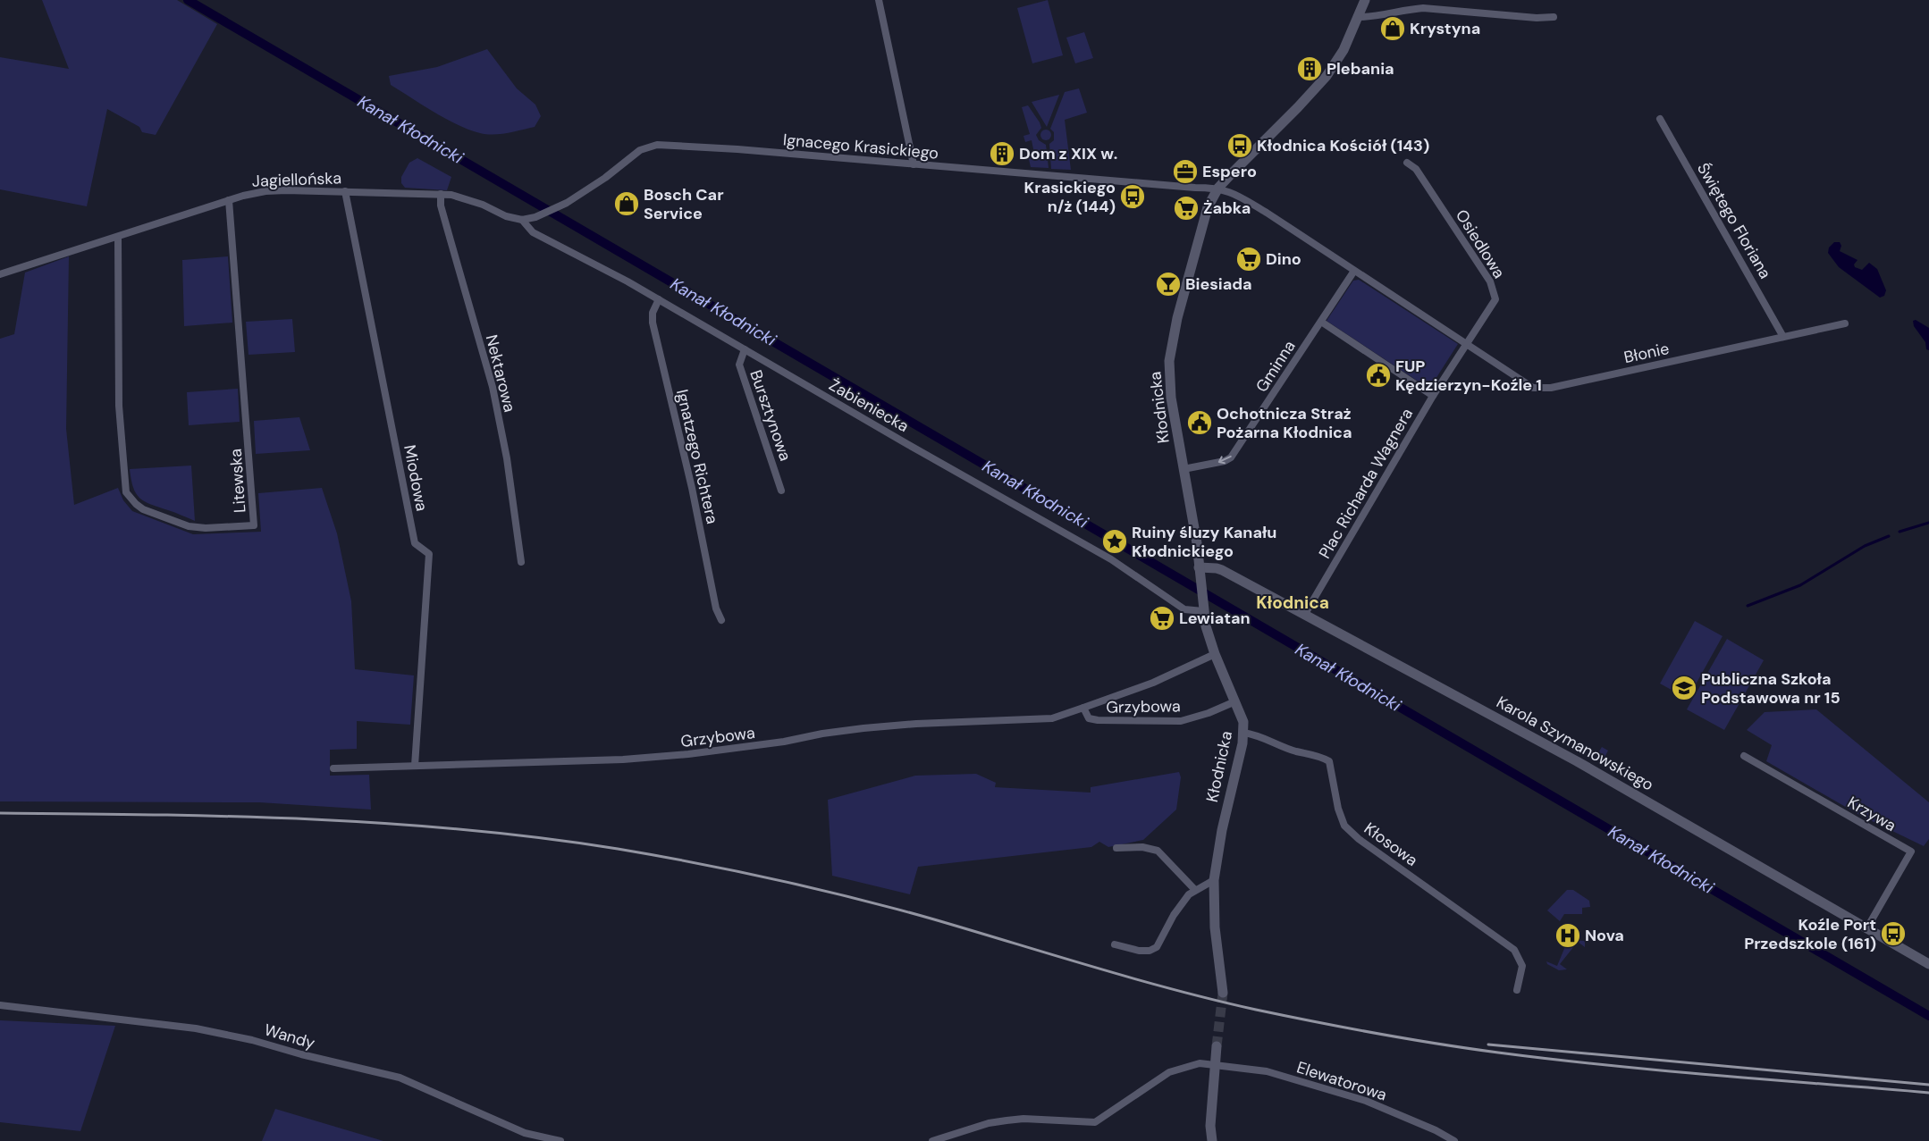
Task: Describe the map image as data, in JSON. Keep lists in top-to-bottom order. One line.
{"streets":{"main road":["Kłodnicka","Karola Szymanowskiego"],"street":["Ignacego Krasickiego","Jagiellońska","Świętego Floriana","Osiedlowa","Błonie","Gminna","Nektarowa","Żabieniecka","Bursztynowa","Ignatzego Richtera","Miodowa","Litewska","Plac Richarda Wagnera","Grzybowa","Krzywa","Kłosowa","Wandy","Elewatorowa"]},"crossings":[["Ignacego Krasickiego","Jagiellońska"],["Ignacego Krasickiego","Żabieniecka"],["Ignacego Krasickiego","Kłodnicka"],["Jagiellońska","Nektarowa"],["Jagiellońska","Żabieniecka"],["Jagiellońska","Miodowa"],["Jagiellońska","Litewska"],["Świętego Floriana","Błonie"],["Osiedlowa","Błonie"],["Osiedlowa","Plac Richarda Wagnera"],["Błonie","Plac Richarda Wagnera"],["Gminna","Kłodnicka"],["Żabieniecka","Kłodnicka"],["Żabieniecka","Bursztynowa"],["Żabieniecka","Ignatzego Richtera"],["Kłodnicka","Grzybowa"],["Kłodnicka","Karola Szymanowskiego"],["Kłodnicka","Kłosowa"],["Miodowa","Grzybowa"],["Plac Richarda Wagnera","Karola Szymanowskiego"],["Karola Szymanowskiego","Krzywa"]],"one_way":["Gminna"],"districts":["Kłodnica"],"water":["Kanał Kłodnicki"],"places":{"shop":["Krystyna","Bosch Car Service"],"building":["Plebania","Dom z XIX w."],"bus stop":["Kłodnica Kościół (143)","Krasickiego n/ż (144)","Koźle Port Przedszkole (161)"],"office":["Espero"],"supermarket":["Żabka","Dino","Lewiatan"],"bar":["Biesiada"],"public building":["FUP Kędzierzyn-Koźle 1","Ochotnicza Straż Pożarna Kłodnica"],"place":["Ruiny śluzy Kanału Kłodnickiego"],"school or university":["Publiczna Szkoła Podstawowa nr 15"],"hospital":["Nova"]}}
